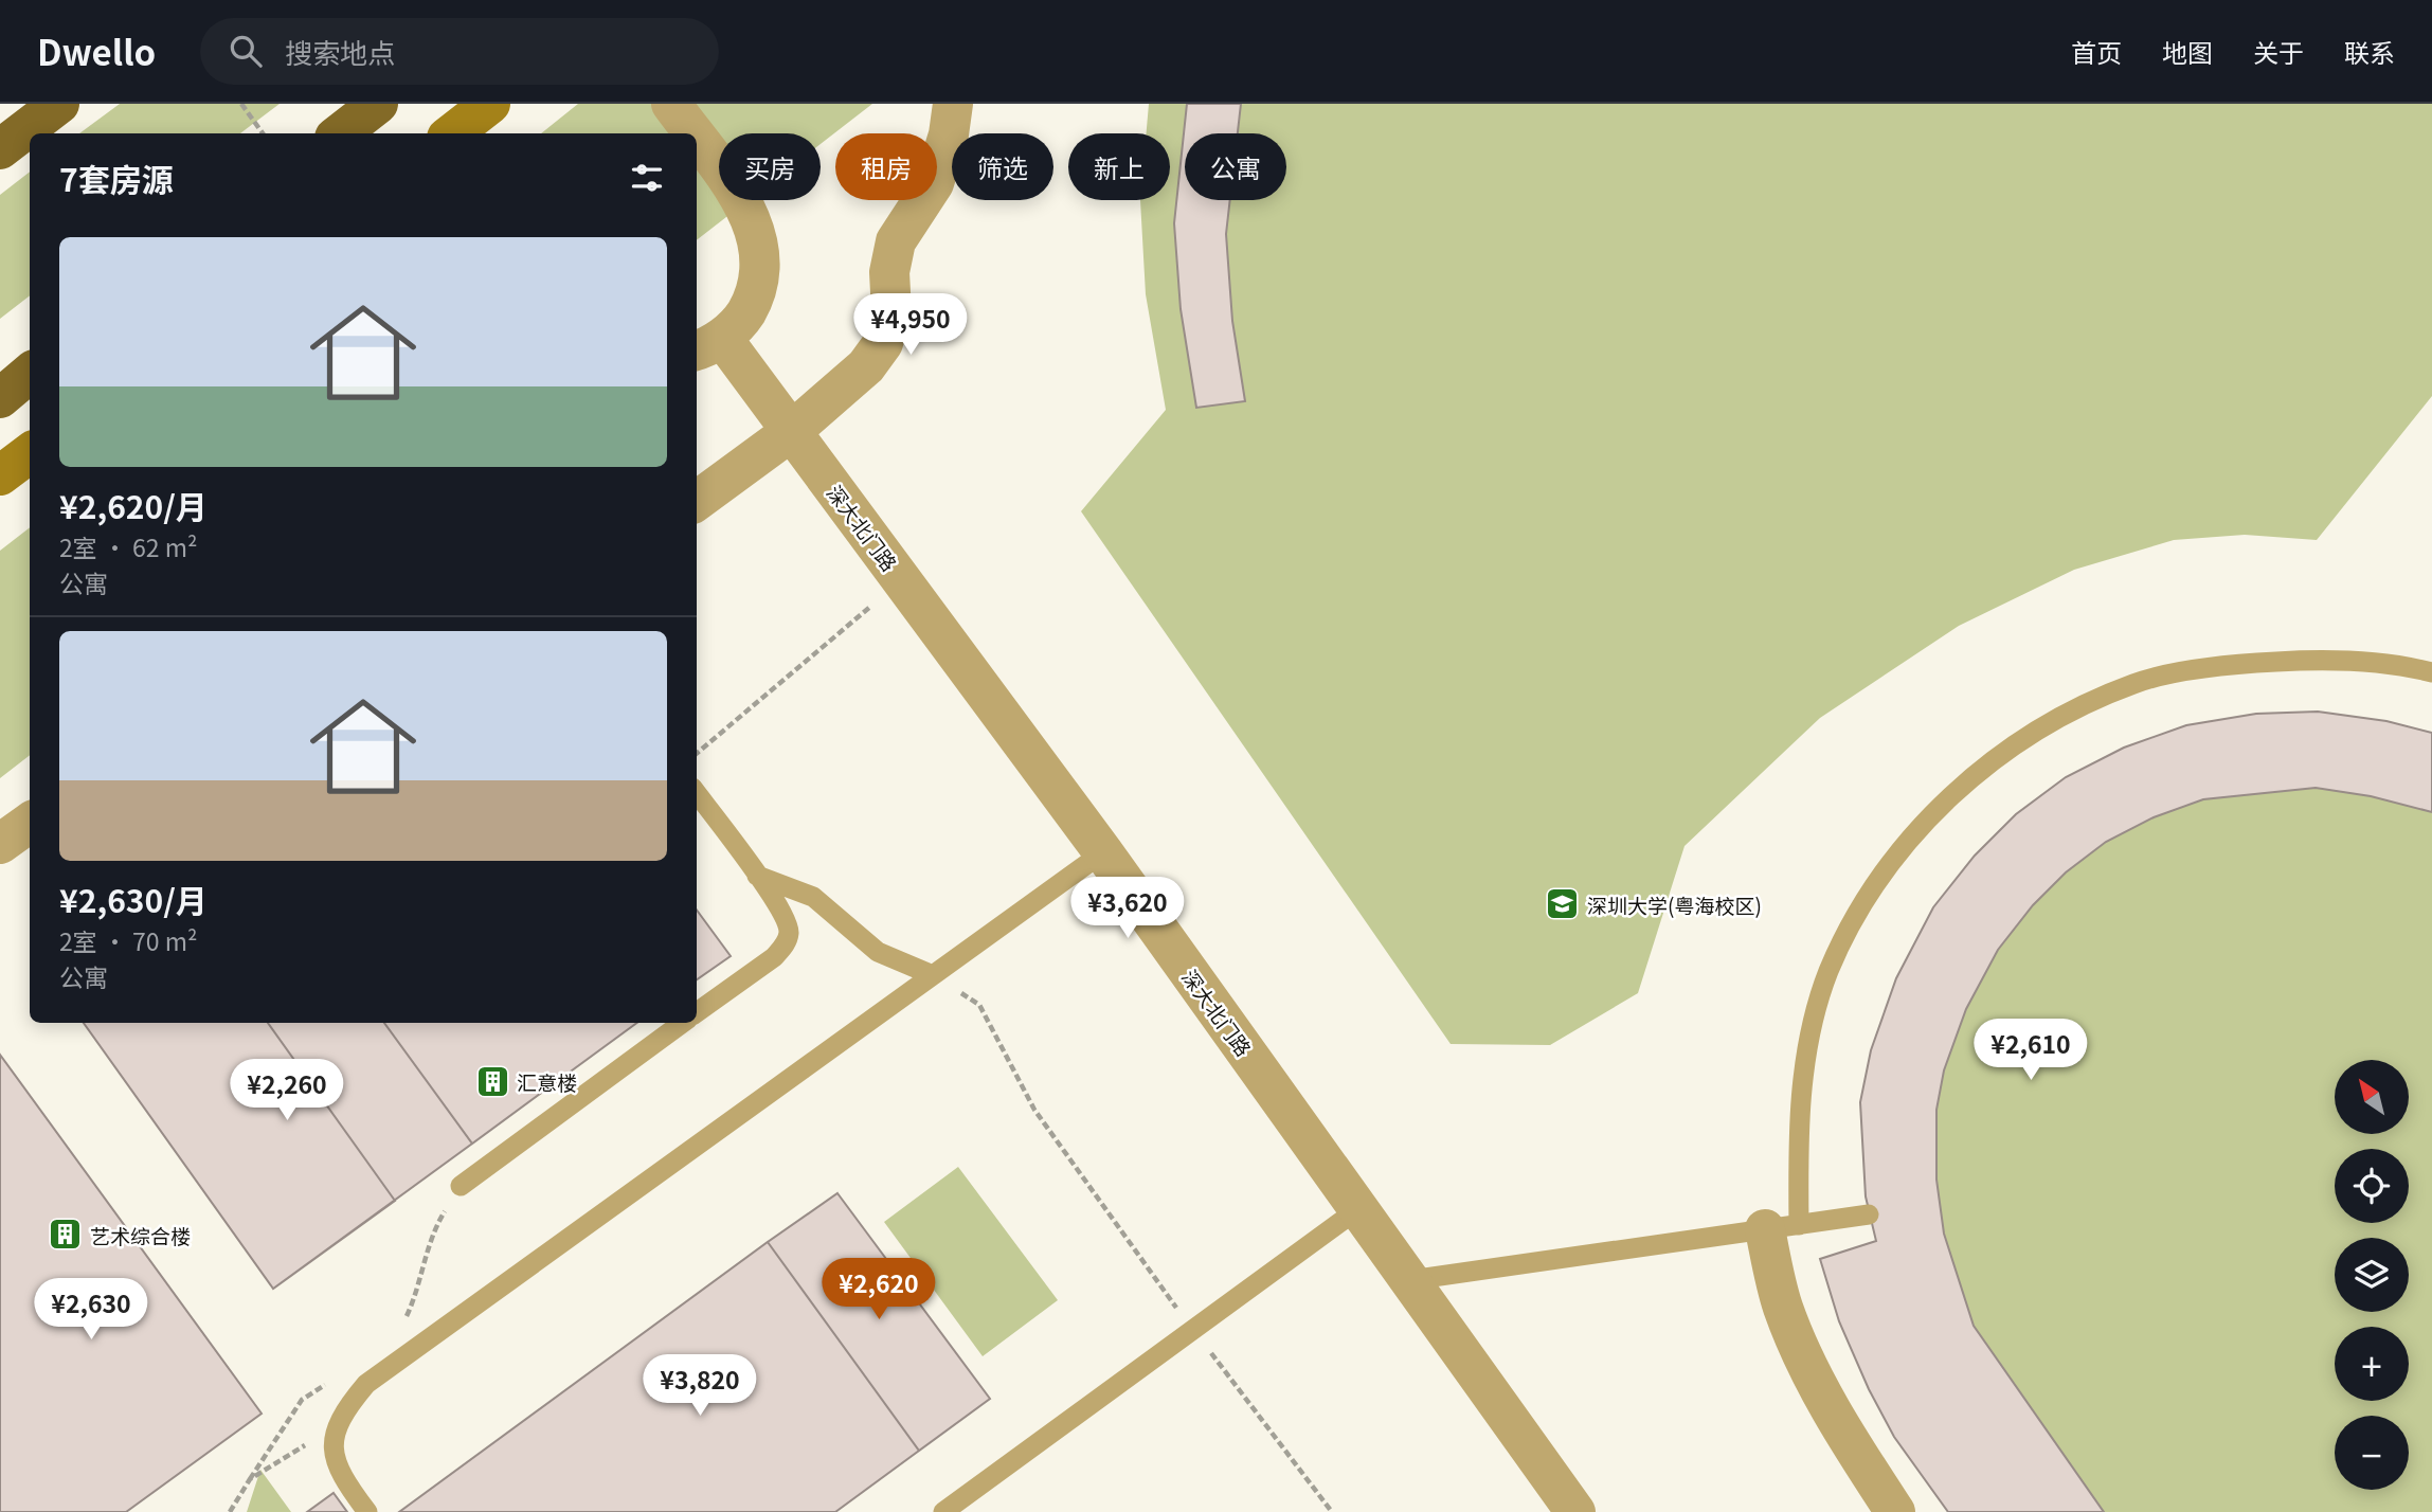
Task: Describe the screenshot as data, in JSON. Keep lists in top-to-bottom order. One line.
{"streets":{"street":["深大北门路"]},"places":{"school or university":["深圳大学(粤海校区)"],"building":["汇意楼","艺术综合楼"]},"north":"top left","page":{"header":"Dwello","search":"搜索地点","nav":["首页","地图","关于","联系"],"chip":["买房","租房","筛选","新上","公寓"],"heading":"7套房源","list":[{"name":"¥2,620/月","note":"2室 · 62 m² · 公寓"},{"name":"¥2,630/月","note":"2室 · 70 m² · 公寓"}],"price":["¥4,950","¥3,620","¥2,610","¥2,260","¥2,620","¥2,630","¥3,820"],"map_buttons":["+","−"]}}
